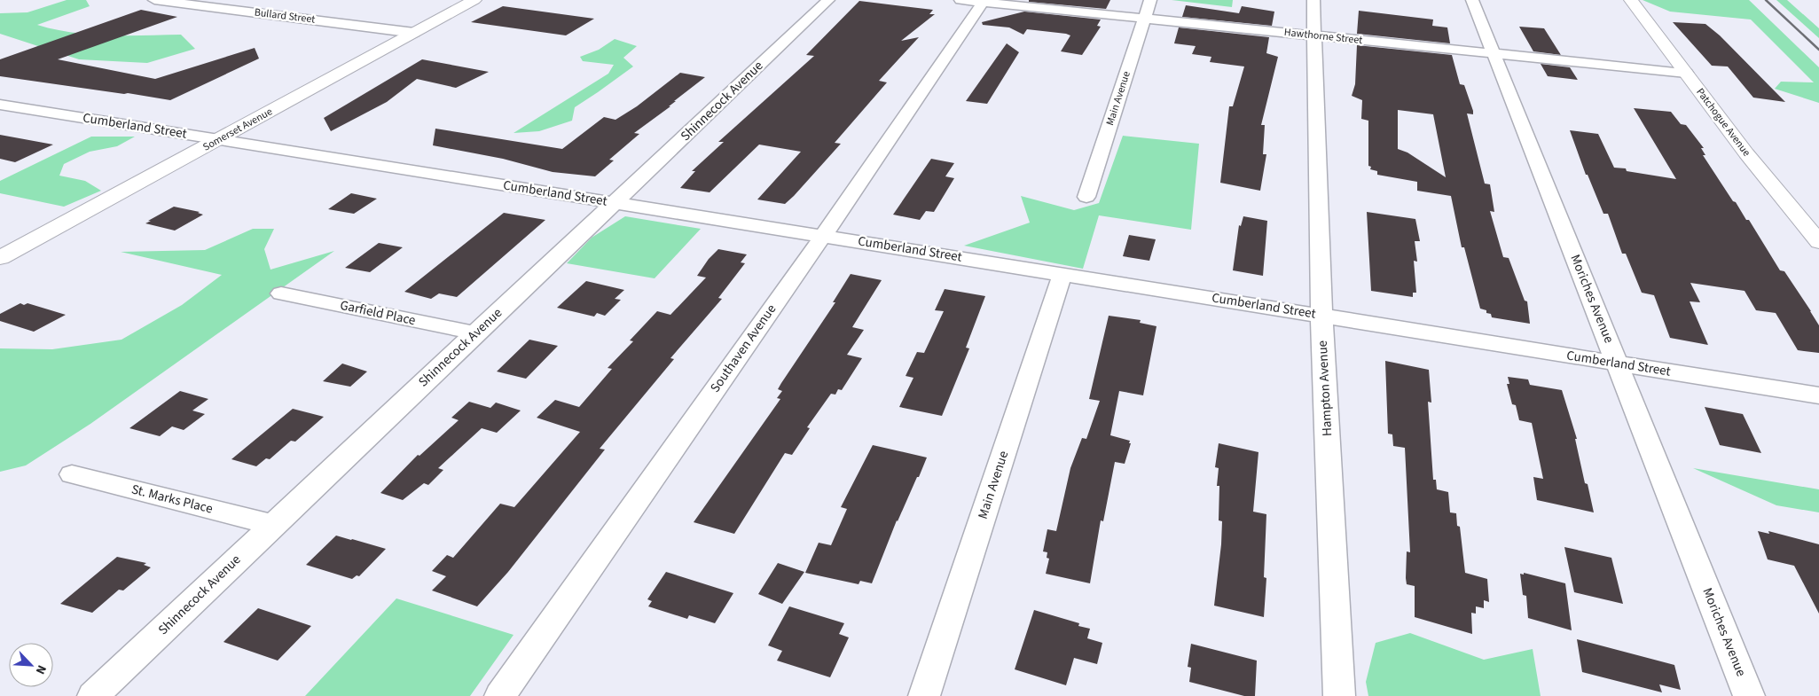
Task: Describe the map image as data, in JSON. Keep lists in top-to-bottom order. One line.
{"streets":{"street":["Bullard Street","Hawthorne Street","Main Avenue","Shinnecock Avenue","Patchogue Avenue","Cumberland Street","Somerset Avenue","Moriches Avenue","Garfield Place","Southaven Avenue","Hampton Avenue","St. Marks Place"]},"crossings":[["Bullard Street","Somerset Avenue"],["Hawthorne Street","Main Avenue"],["Hawthorne Street","Patchogue Avenue"],["Hawthorne Street","Moriches Avenue"],["Hawthorne Street","Southaven Avenue"],["Hawthorne Street","Hampton Avenue"],["Main Avenue","Cumberland Street"],["Shinnecock Avenue","Cumberland Street"],["Shinnecock Avenue","Garfield Place"],["Shinnecock Avenue","St. Marks Place"],["Cumberland Street","Somerset Avenue"],["Cumberland Street","Moriches Avenue"],["Cumberland Street","Southaven Avenue"],["Cumberland Street","Hampton Avenue"]],"north":"bottom right"}
